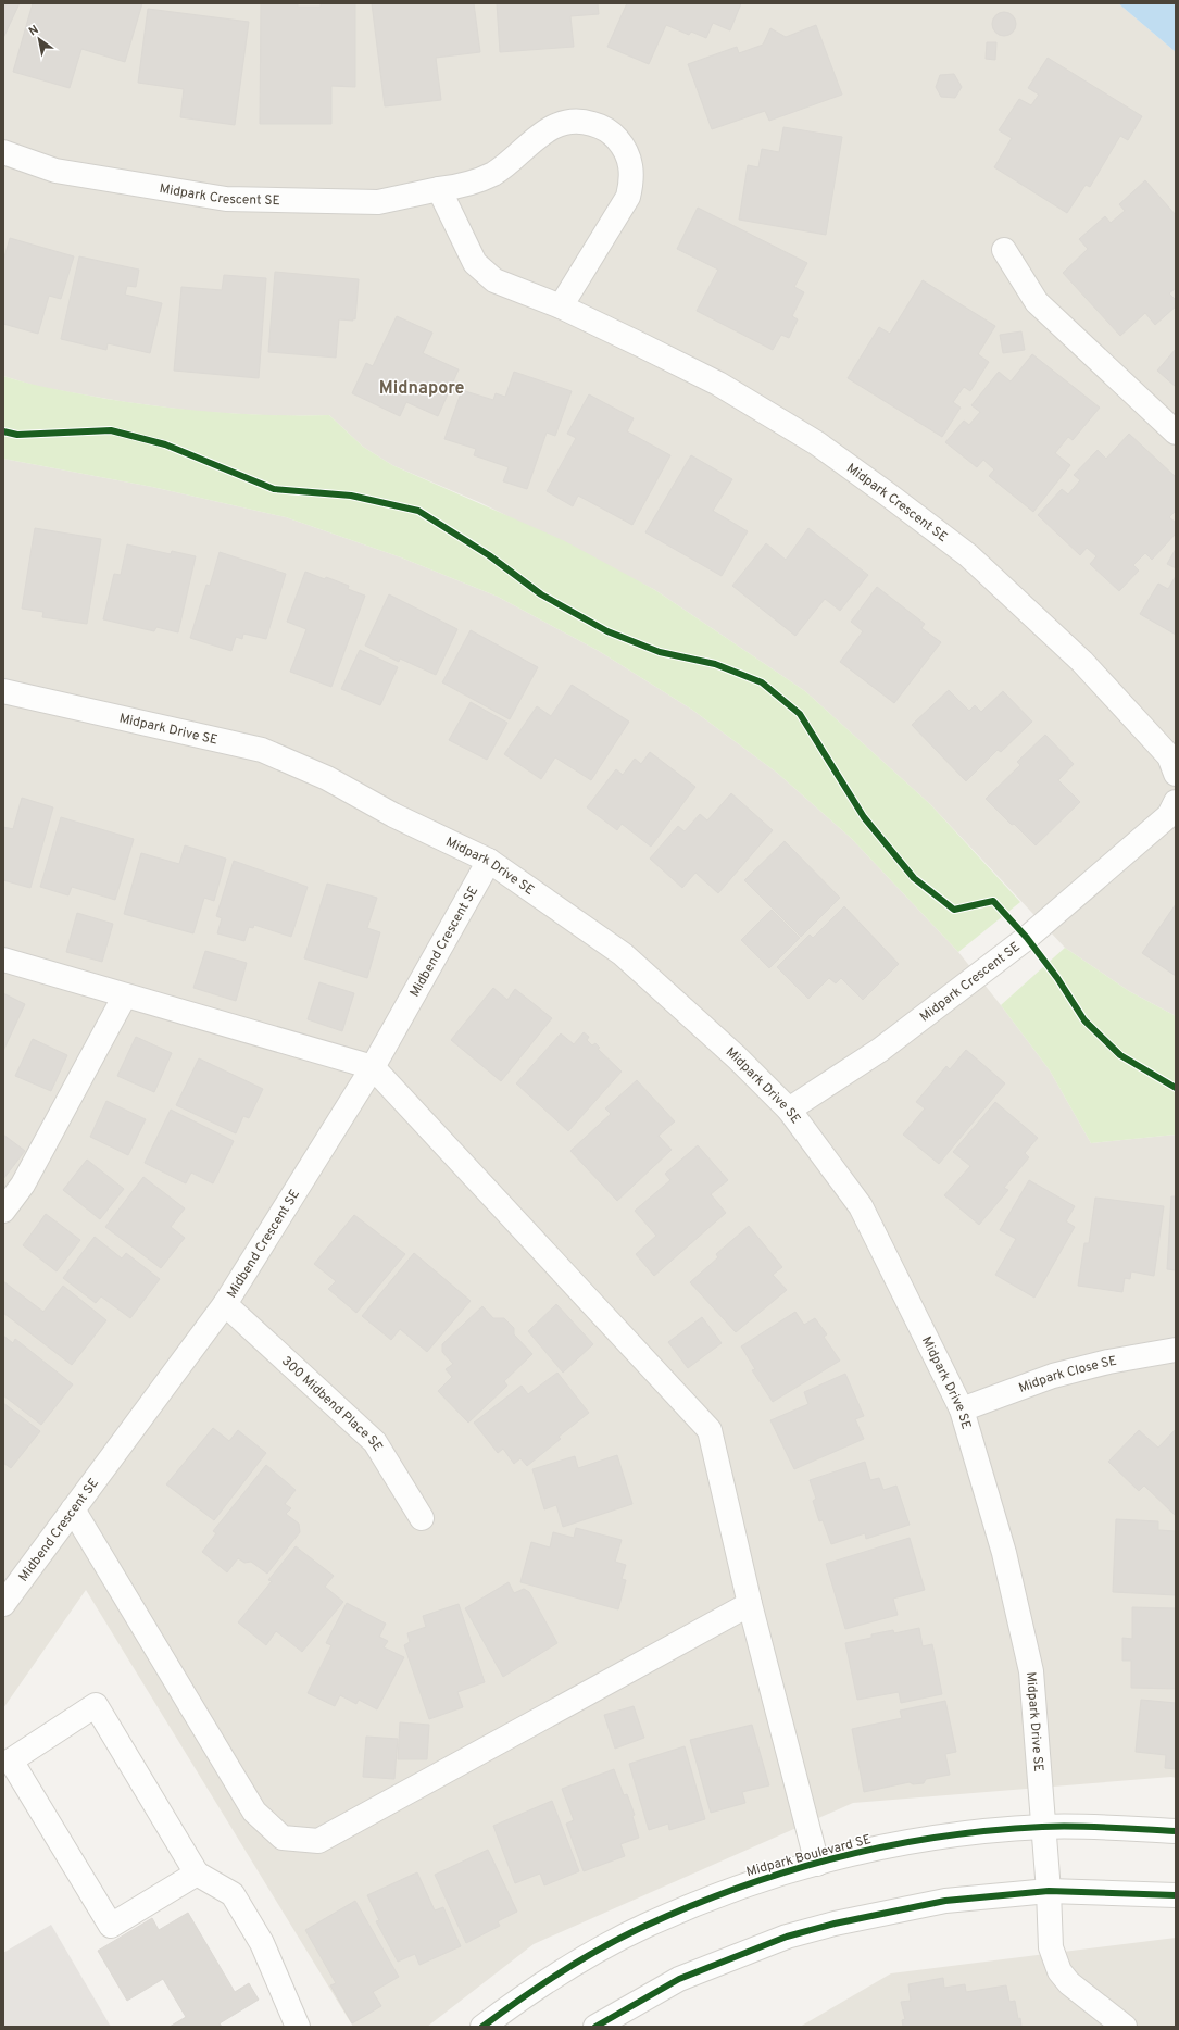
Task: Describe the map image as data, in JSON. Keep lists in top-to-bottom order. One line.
{"streets":{"street":["Midpark Crescent SE","Midpark Drive SE","Midbend Crescent SE","Midpark Close SE","300 Midbend Place SE","Midpark Boulevard SE"]},"crossings":[["Midpark Crescent SE","Midpark Drive SE"],["Midpark Drive SE","Midbend Crescent SE"],["Midpark Drive SE","Midpark Close SE"],["Midpark Drive SE","Midpark Boulevard SE"],["Midbend Crescent SE","300 Midbend Place SE"]],"districts":["Midnapore"],"north":"top left"}
